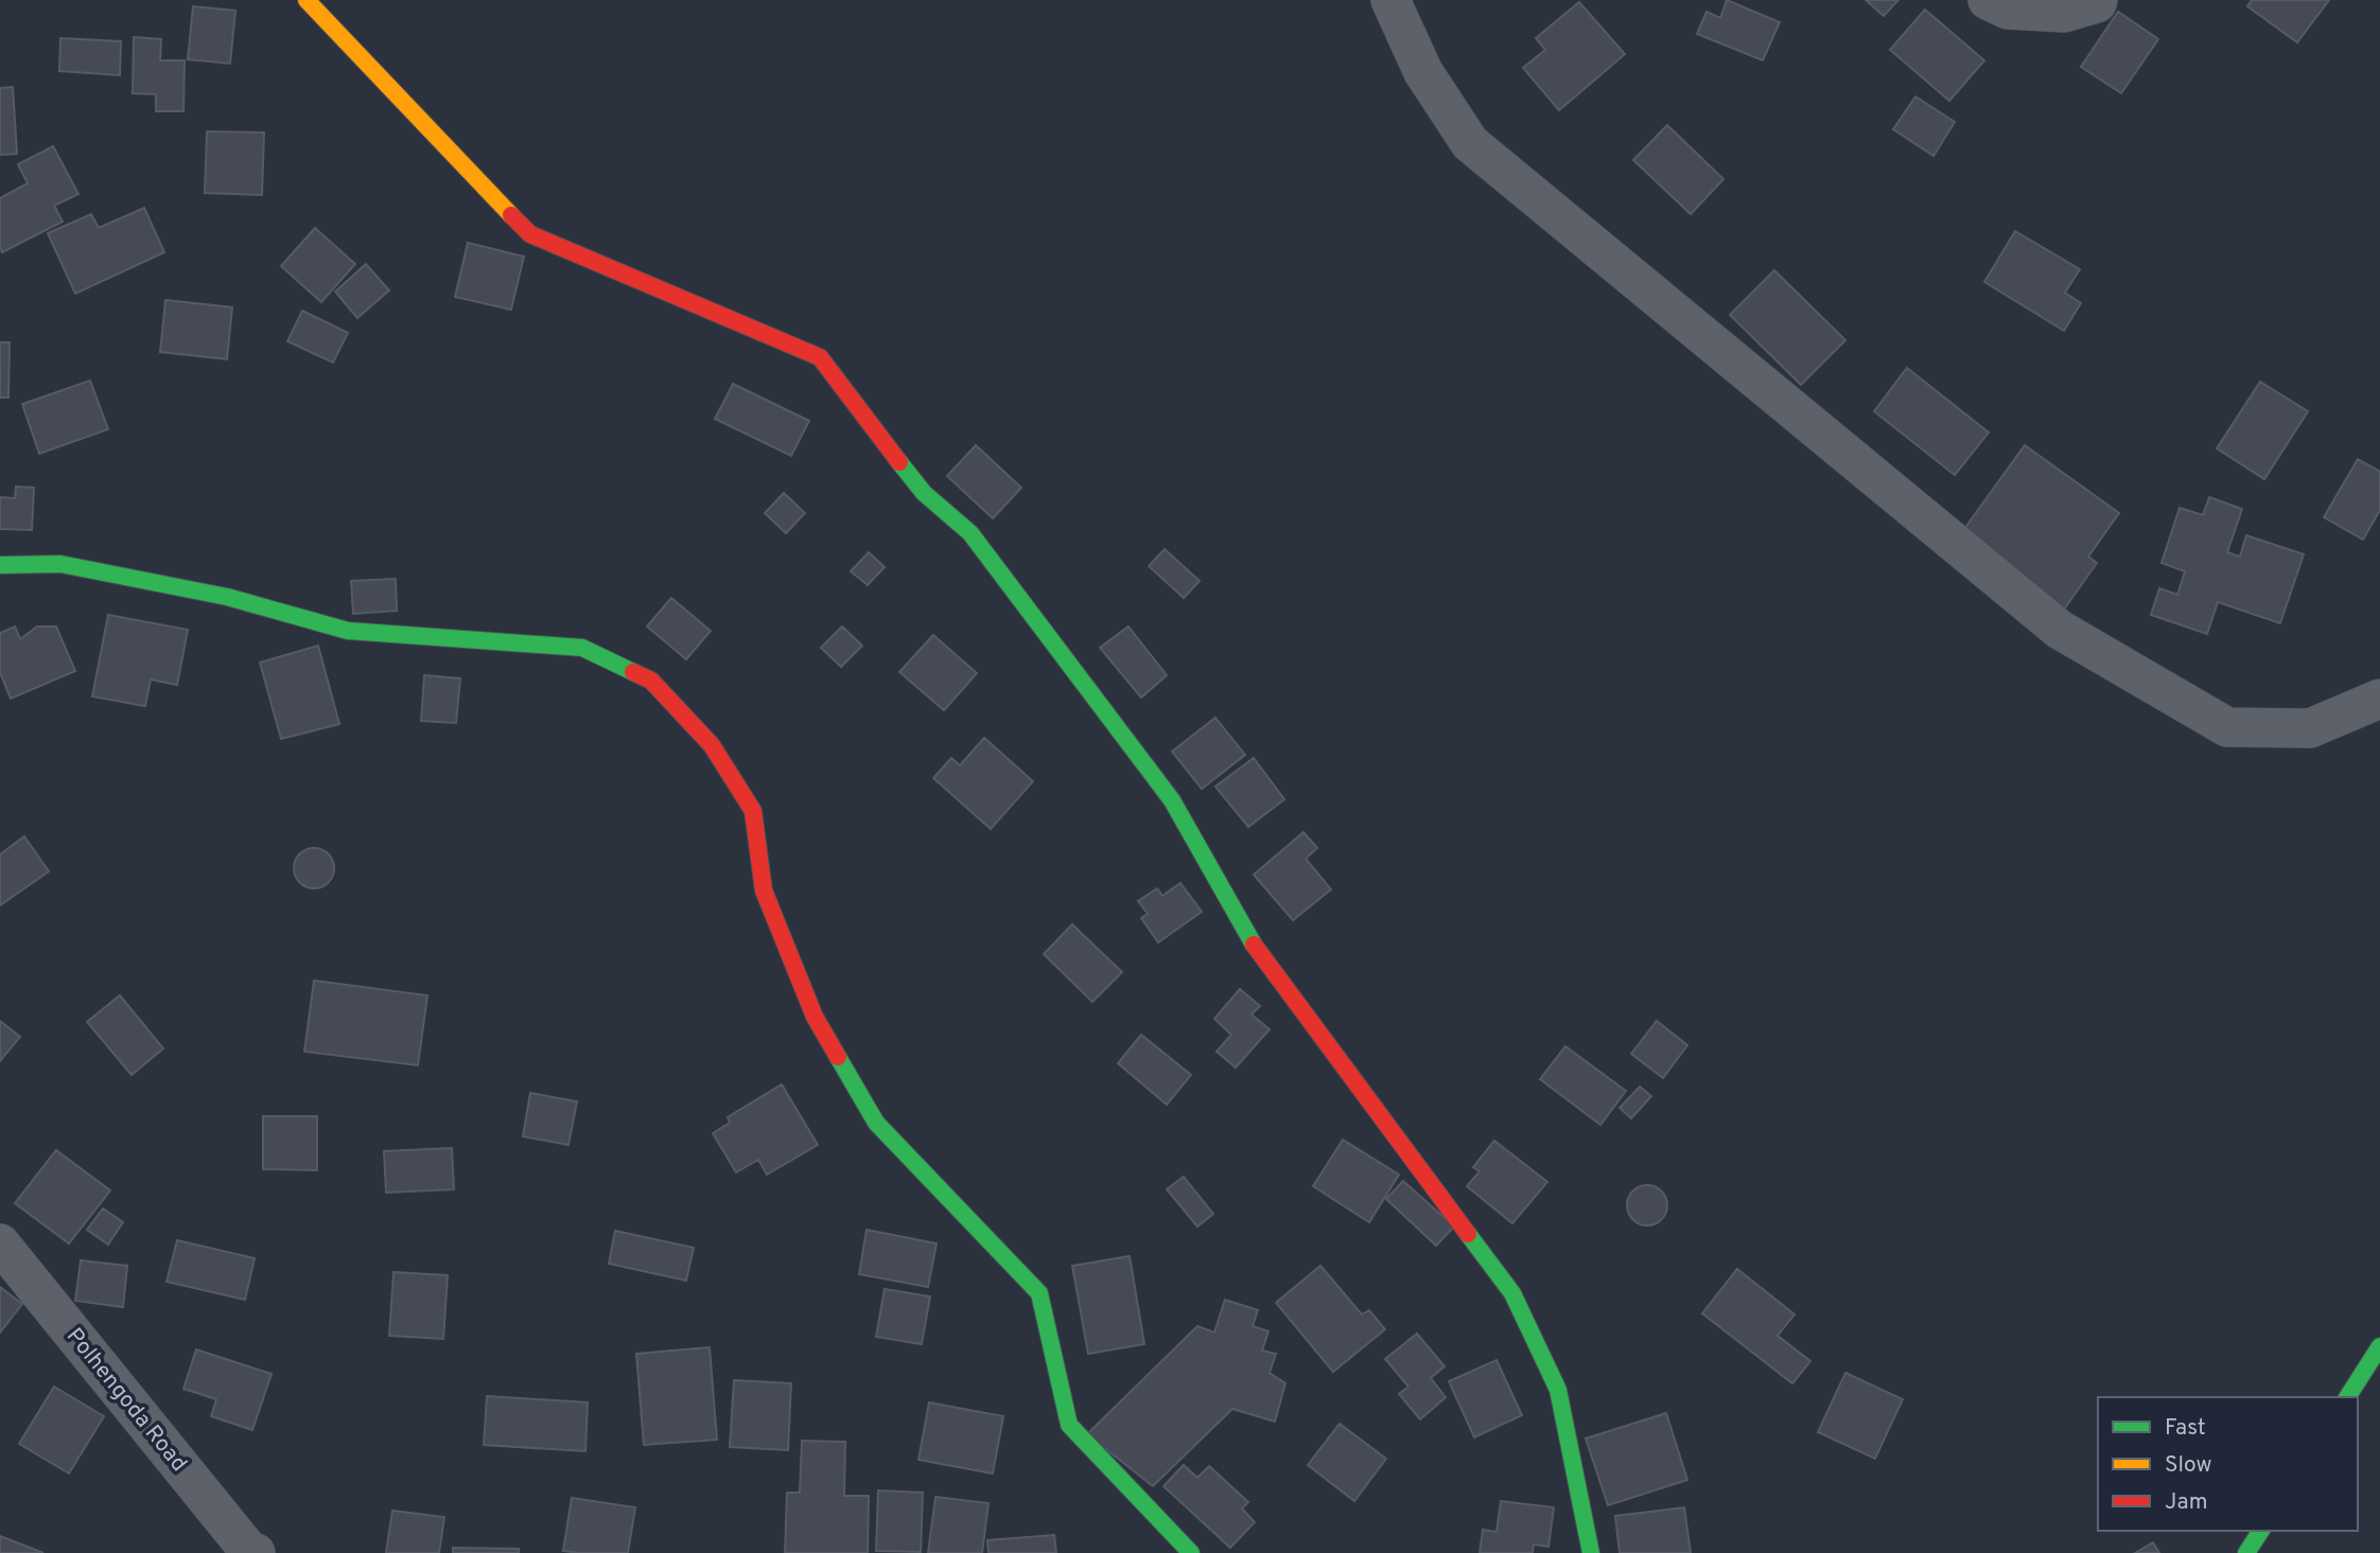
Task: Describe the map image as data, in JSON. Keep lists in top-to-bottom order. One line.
{"streets":{"street":["Polhengoda Road"]},"legend":["Fast","Slow","Jam"]}
